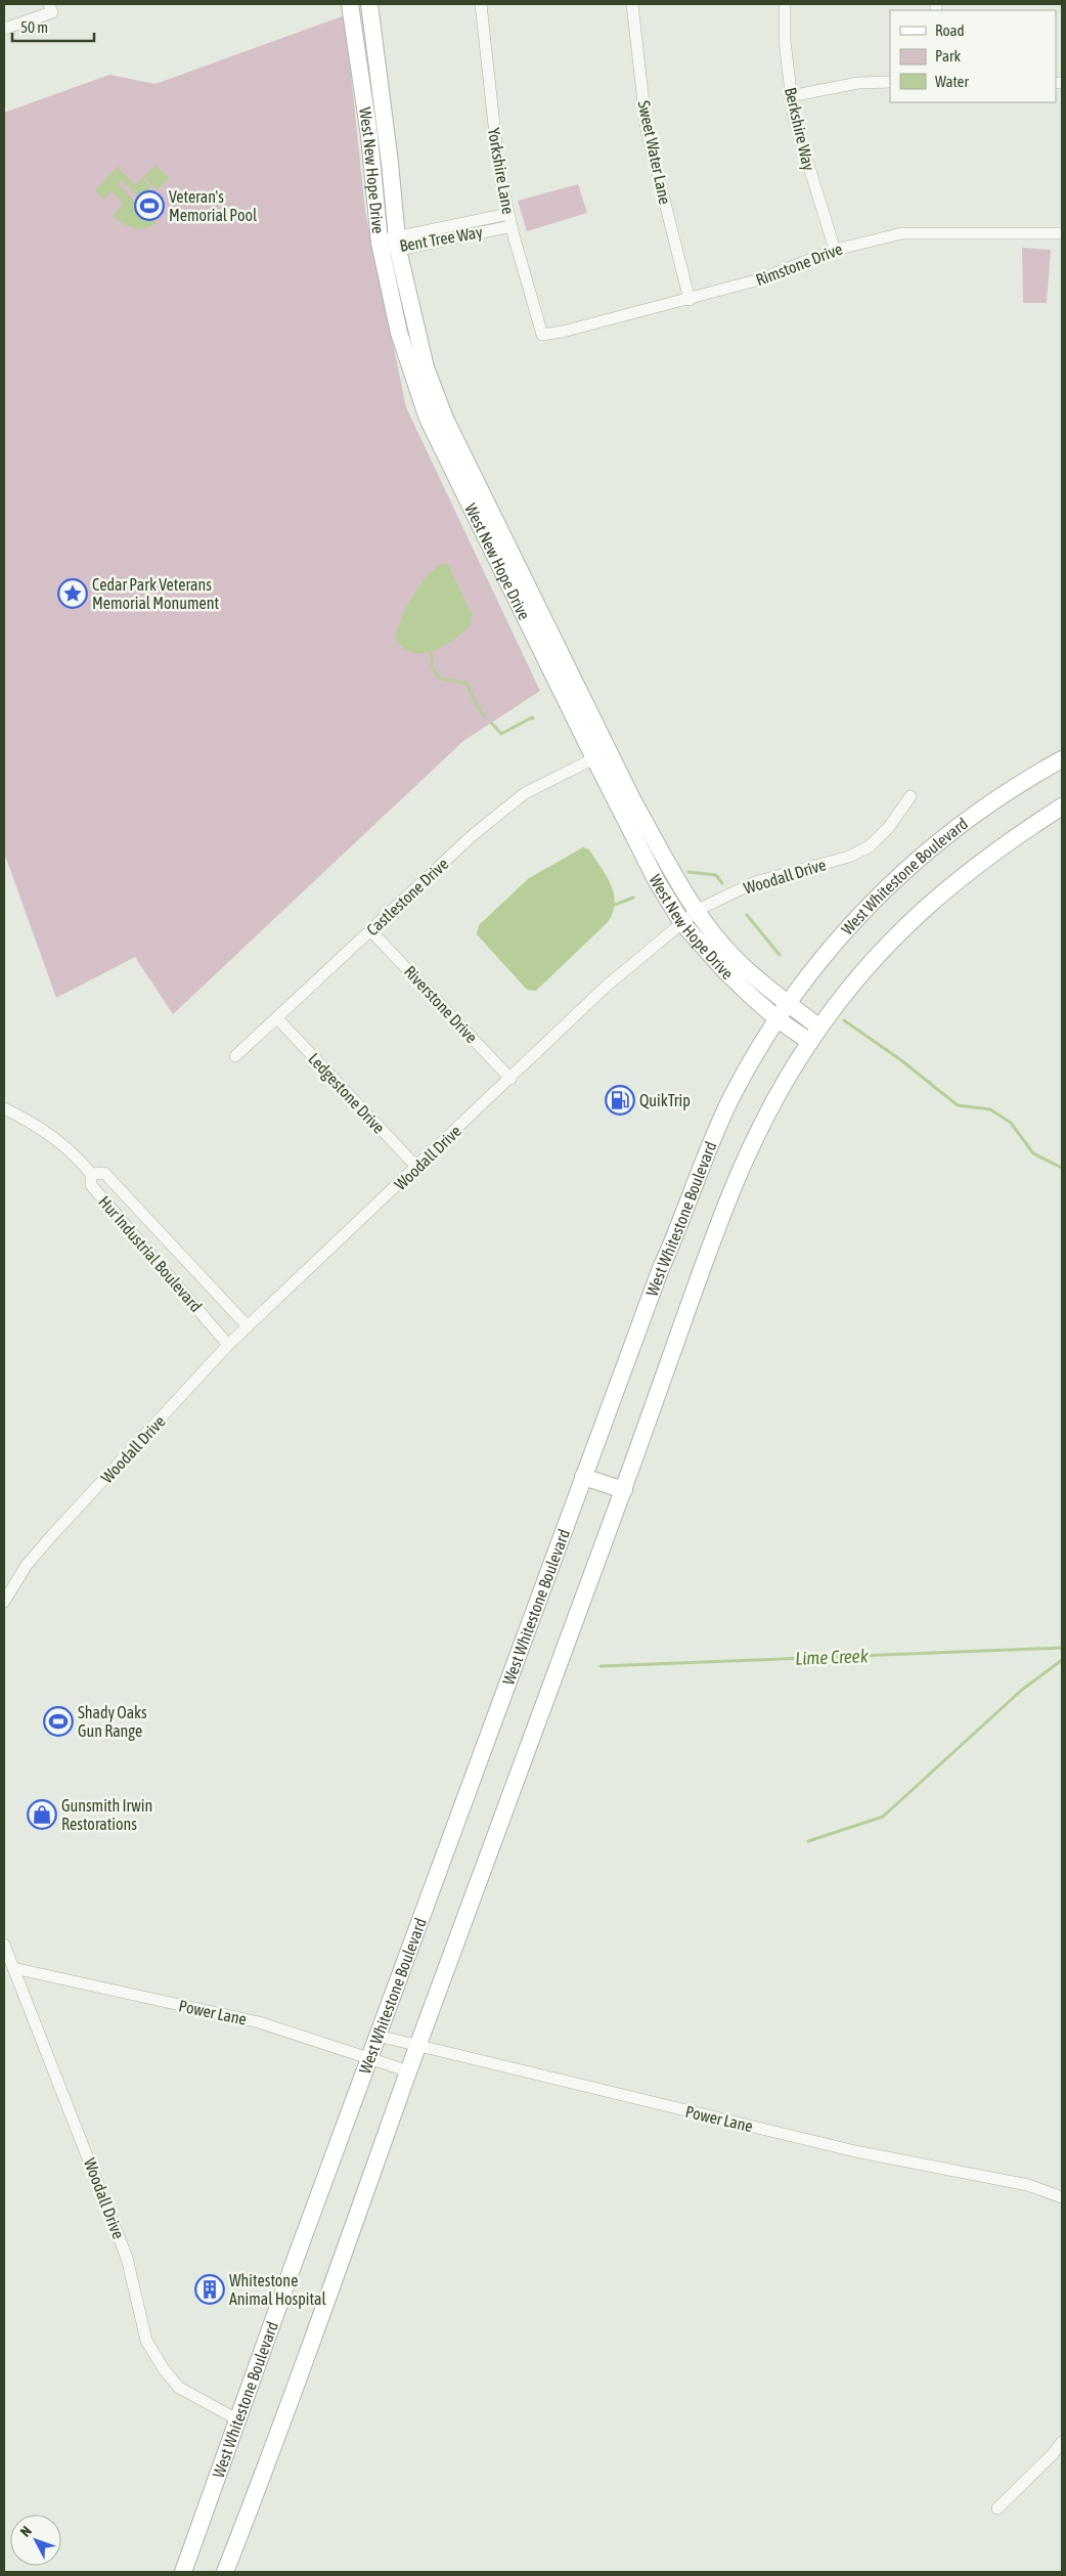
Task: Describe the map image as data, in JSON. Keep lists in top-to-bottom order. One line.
{"streets":{"main road":["West New Hope Drive","West Whitestone Boulevard"],"street":["Berkshire Way","Sweet Water Lane","Yorkshire Lane","Bent Tree Way","Rimstone Drive","Woodall Drive","Castlestone Drive","Riverstone Drive","Ledgestone Drive","Hur Industrial Boulevard","Power Lane"]},"crossings":[["Berkshire Way","Rimstone Drive"],["Sweet Water Lane","Rimstone Drive"],["West New Hope Drive","Bent Tree Way"],["West New Hope Drive","Woodall Drive"],["West New Hope Drive","West Whitestone Boulevard"],["West New Hope Drive","Castlestone Drive"],["Yorkshire Lane","Bent Tree Way"],["Yorkshire Lane","Rimstone Drive"],["Woodall Drive","West Whitestone Boulevard"],["Woodall Drive","Riverstone Drive"],["Woodall Drive","Ledgestone Drive"],["Woodall Drive","Hur Industrial Boulevard"],["Woodall Drive","Power Lane"],["West Whitestone Boulevard","Power Lane"],["Castlestone Drive","Riverstone Drive"],["Castlestone Drive","Ledgestone Drive"]],"water":["Lime Creek"],"places":{"sports":["Veteran's Memorial Pool","Shady Oaks Gun Range"],"place":["Cedar Park Veterans Memorial Monument"],"fuel station":["QuikTrip"],"shop":["Gunsmith Irwin Restorations"],"building":["Whitestone Animal Hospital"]},"legend":["Road","Park","Water"],"scale_bar":"50 m","north":"top left"}
